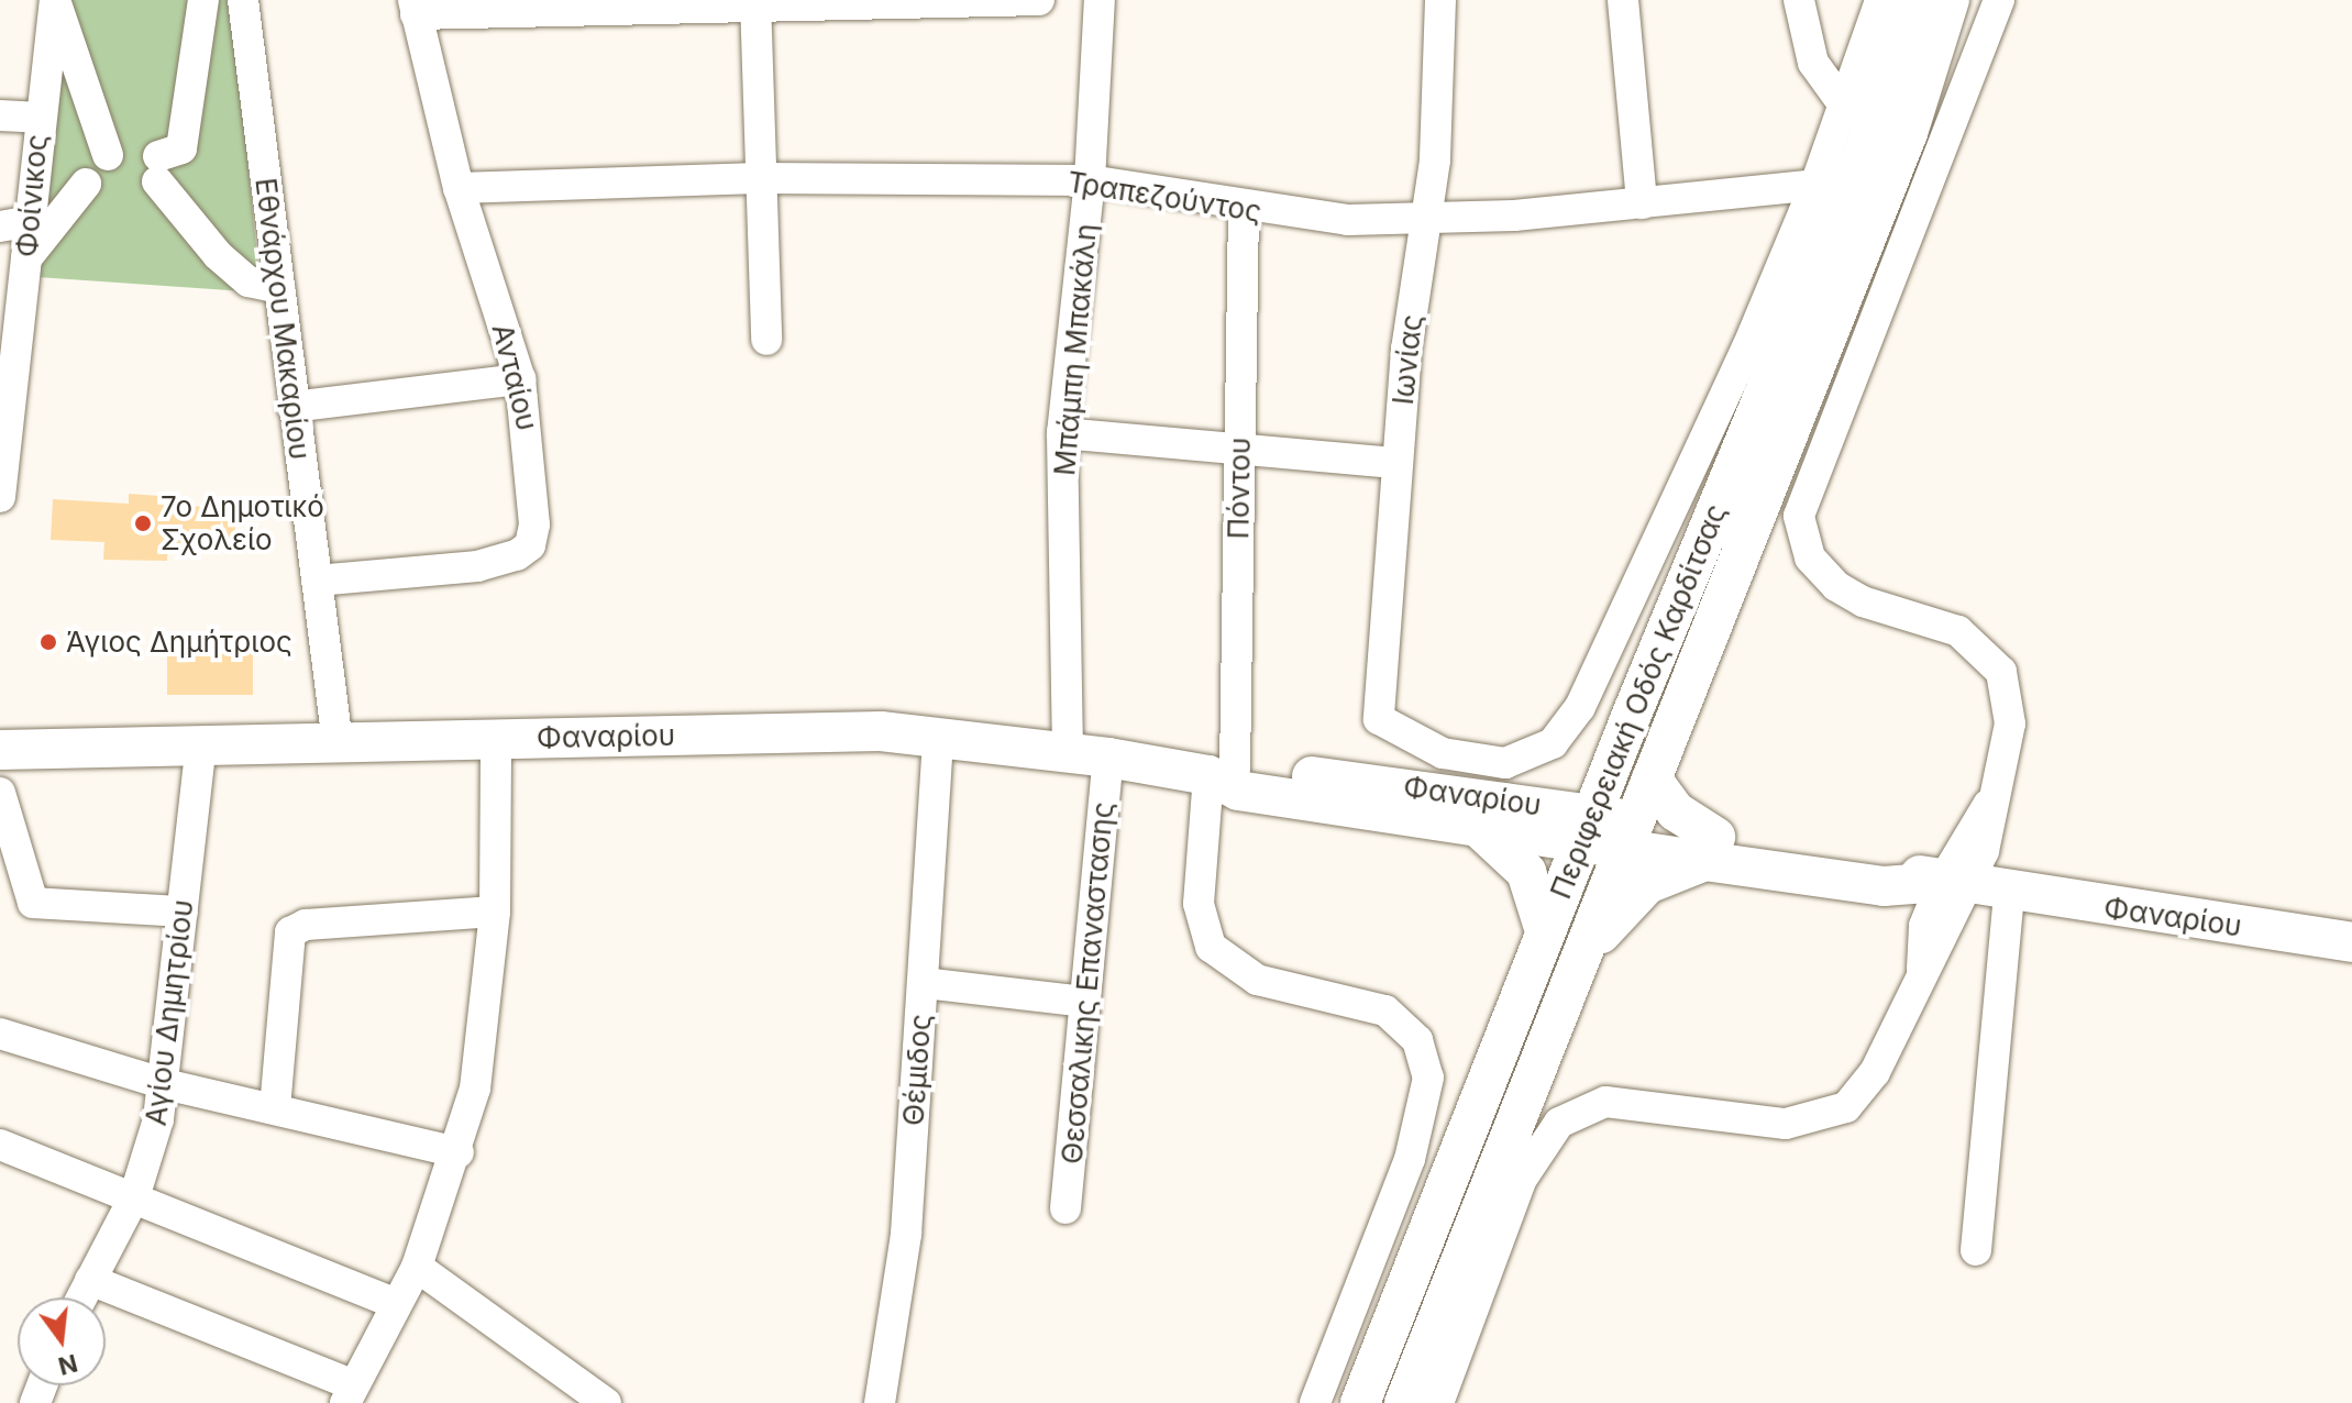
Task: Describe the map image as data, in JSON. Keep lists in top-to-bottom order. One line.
{"streets":{"main road":["Περιφερειακή Οδός Καρδίτσας","Φαναρίου"],"street":["Φοίνικος","Τραπεζούντος","Εθνάρχου Μακαρίου","Μπάμπη Μπακάλη","Ιωνίας","Ανταίου","Πόντου","Θεσσαλικης Επαναστασης","Αγίου Δημητρίου","Θέμιδος"]},"crossings":[["Τραπεζούντος","Μπάμπη Μπακάλη"],["Τραπεζούντος","Ιωνίας"],["Τραπεζούντος","Ανταίου"],["Τραπεζούντος","Πόντου"],["Εθνάρχου Μακαρίου","Ανταίου"],["Εθνάρχου Μακαρίου","Φαναρίου"],["Μπάμπη Μπακάλη","Φαναρίου"],["Πόντου","Φαναρίου"],["Περιφερειακή Οδός Καρδίτσας","Φαναρίου"],["Φαναρίου","Θεσσαλικης Επαναστασης"],["Φαναρίου","Αγίου Δημητρίου"],["Φαναρίου","Θέμιδος"]],"places":["7ο Δημοτικό Σχολείο","Άγιος Δημήτριος"],"north":"bottom"}
